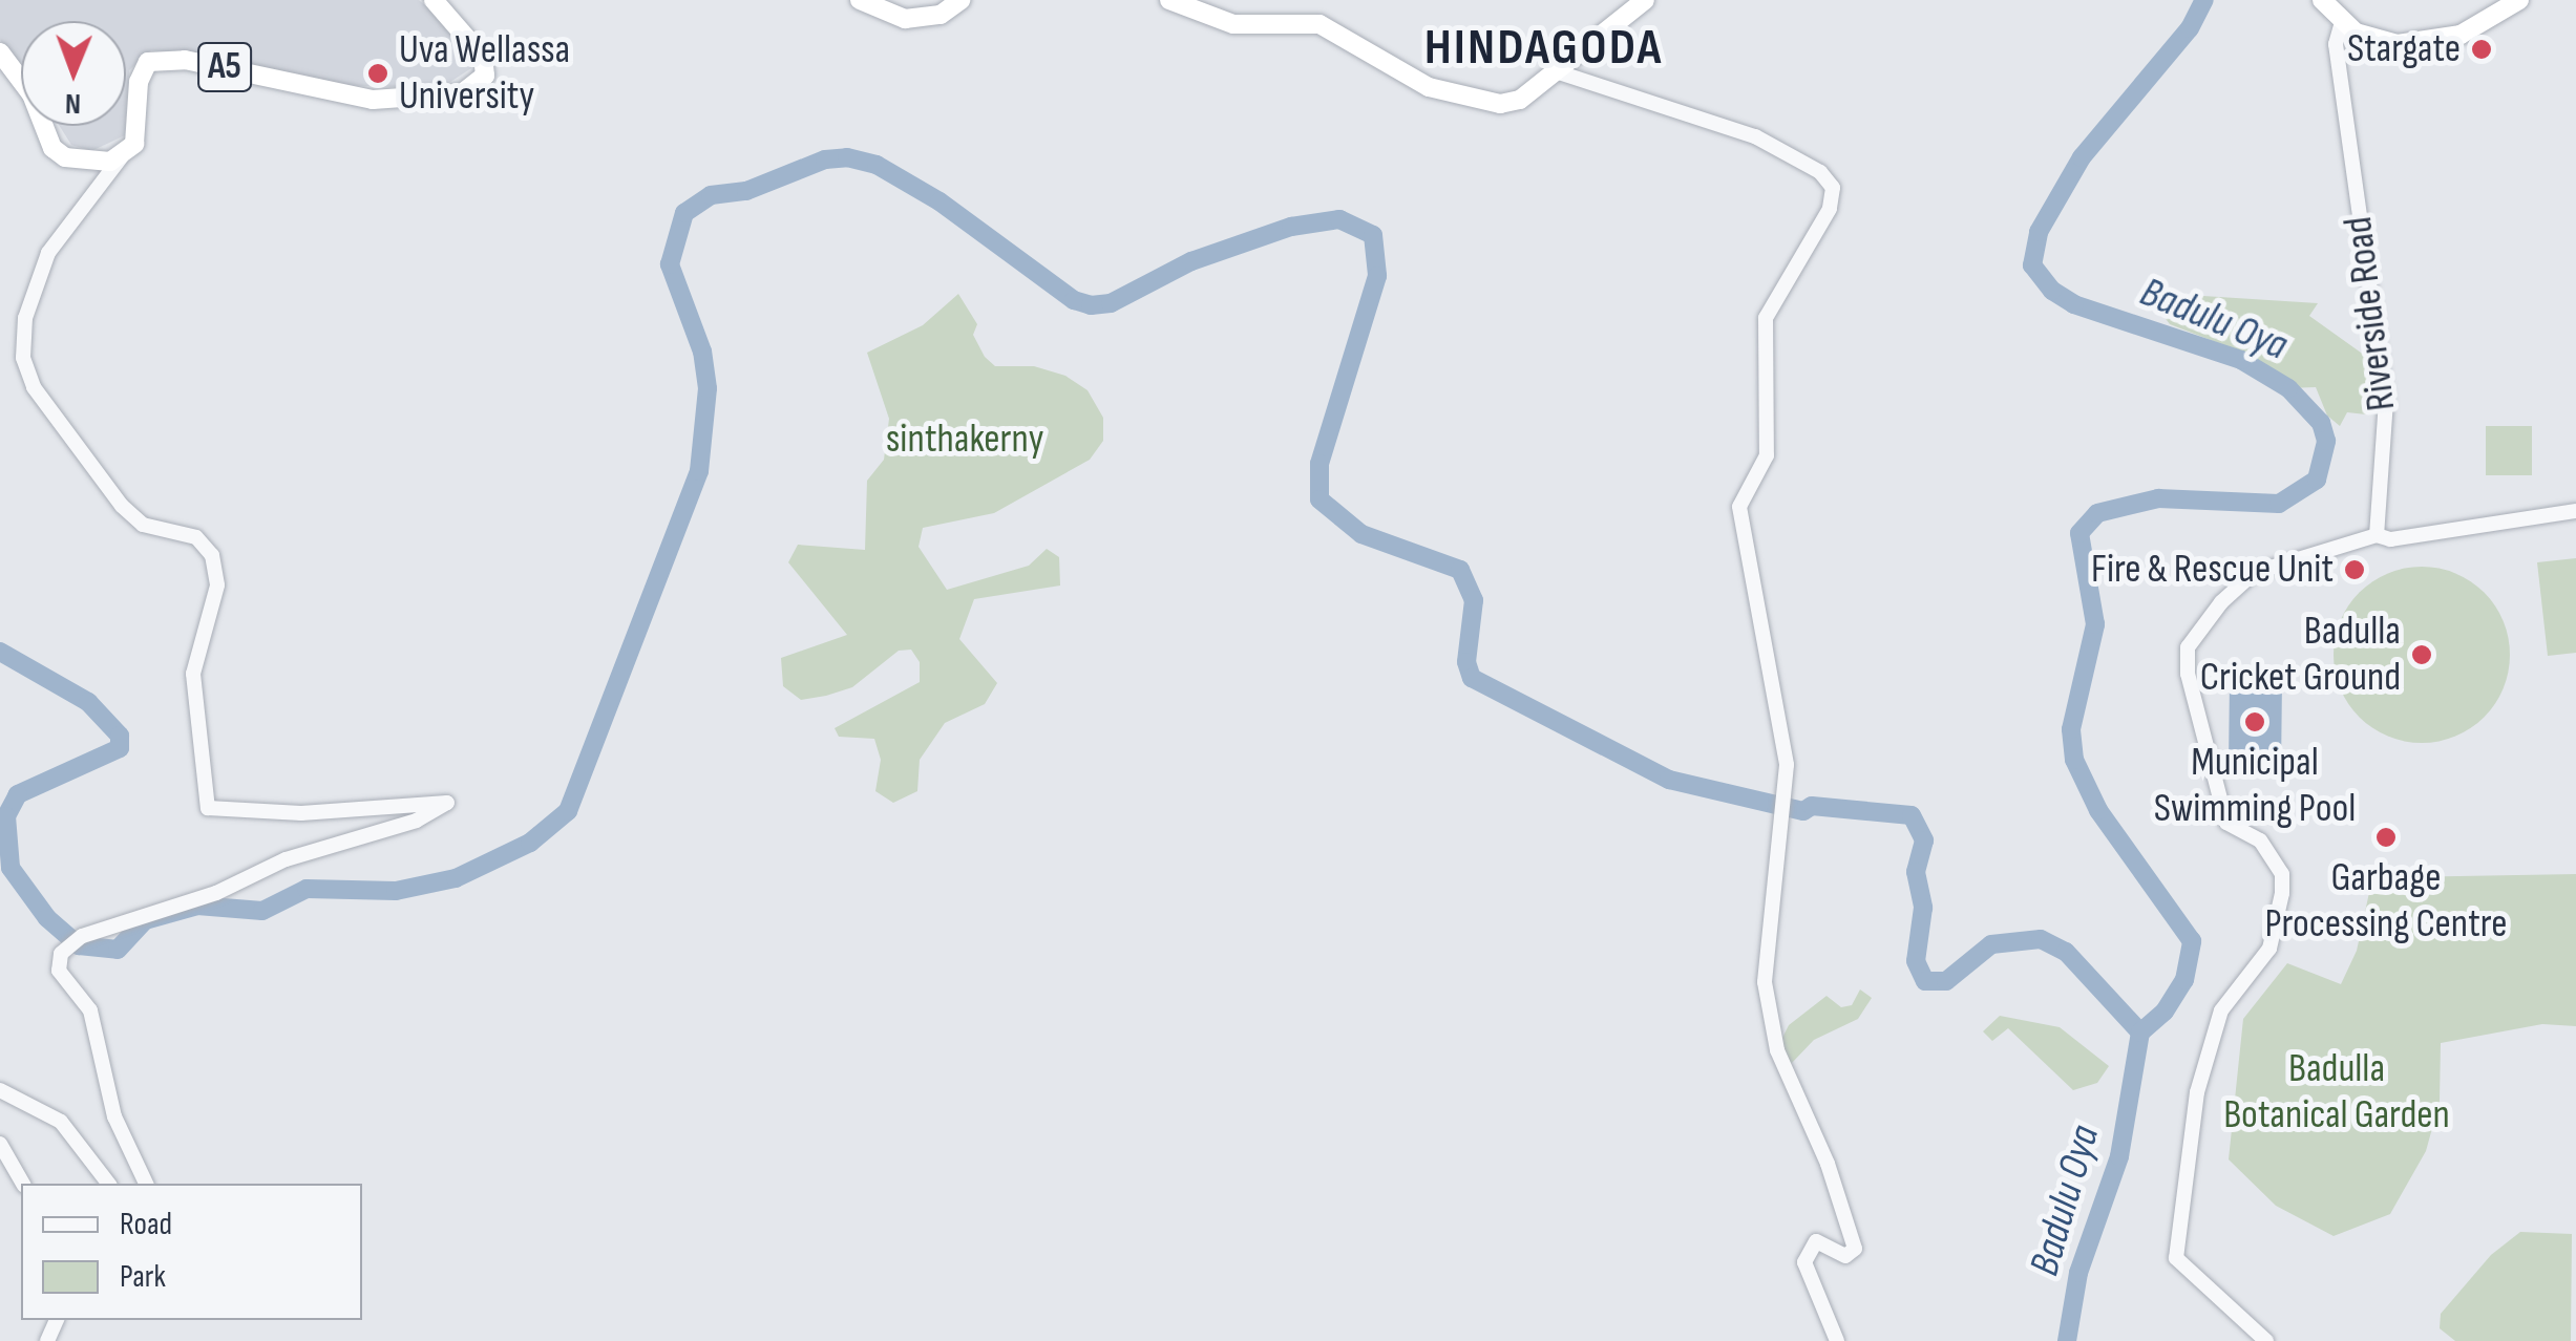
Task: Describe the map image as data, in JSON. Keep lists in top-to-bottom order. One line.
{"streets":{"highway":["A5"],"street":["Riverside Road"]},"districts":["HINDAGODA"],"water":["Badulu Oya"],"parks":["sinthakerny","Badulla Botanical Garden"],"places":["Stargate","Uva Wellassa University","Fire & Rescue Unit","Badulla Cricket Ground","Municipal Swimming Pool","Garbage Processing Centre"],"legend":["Road","Park"],"north":"bottom"}
